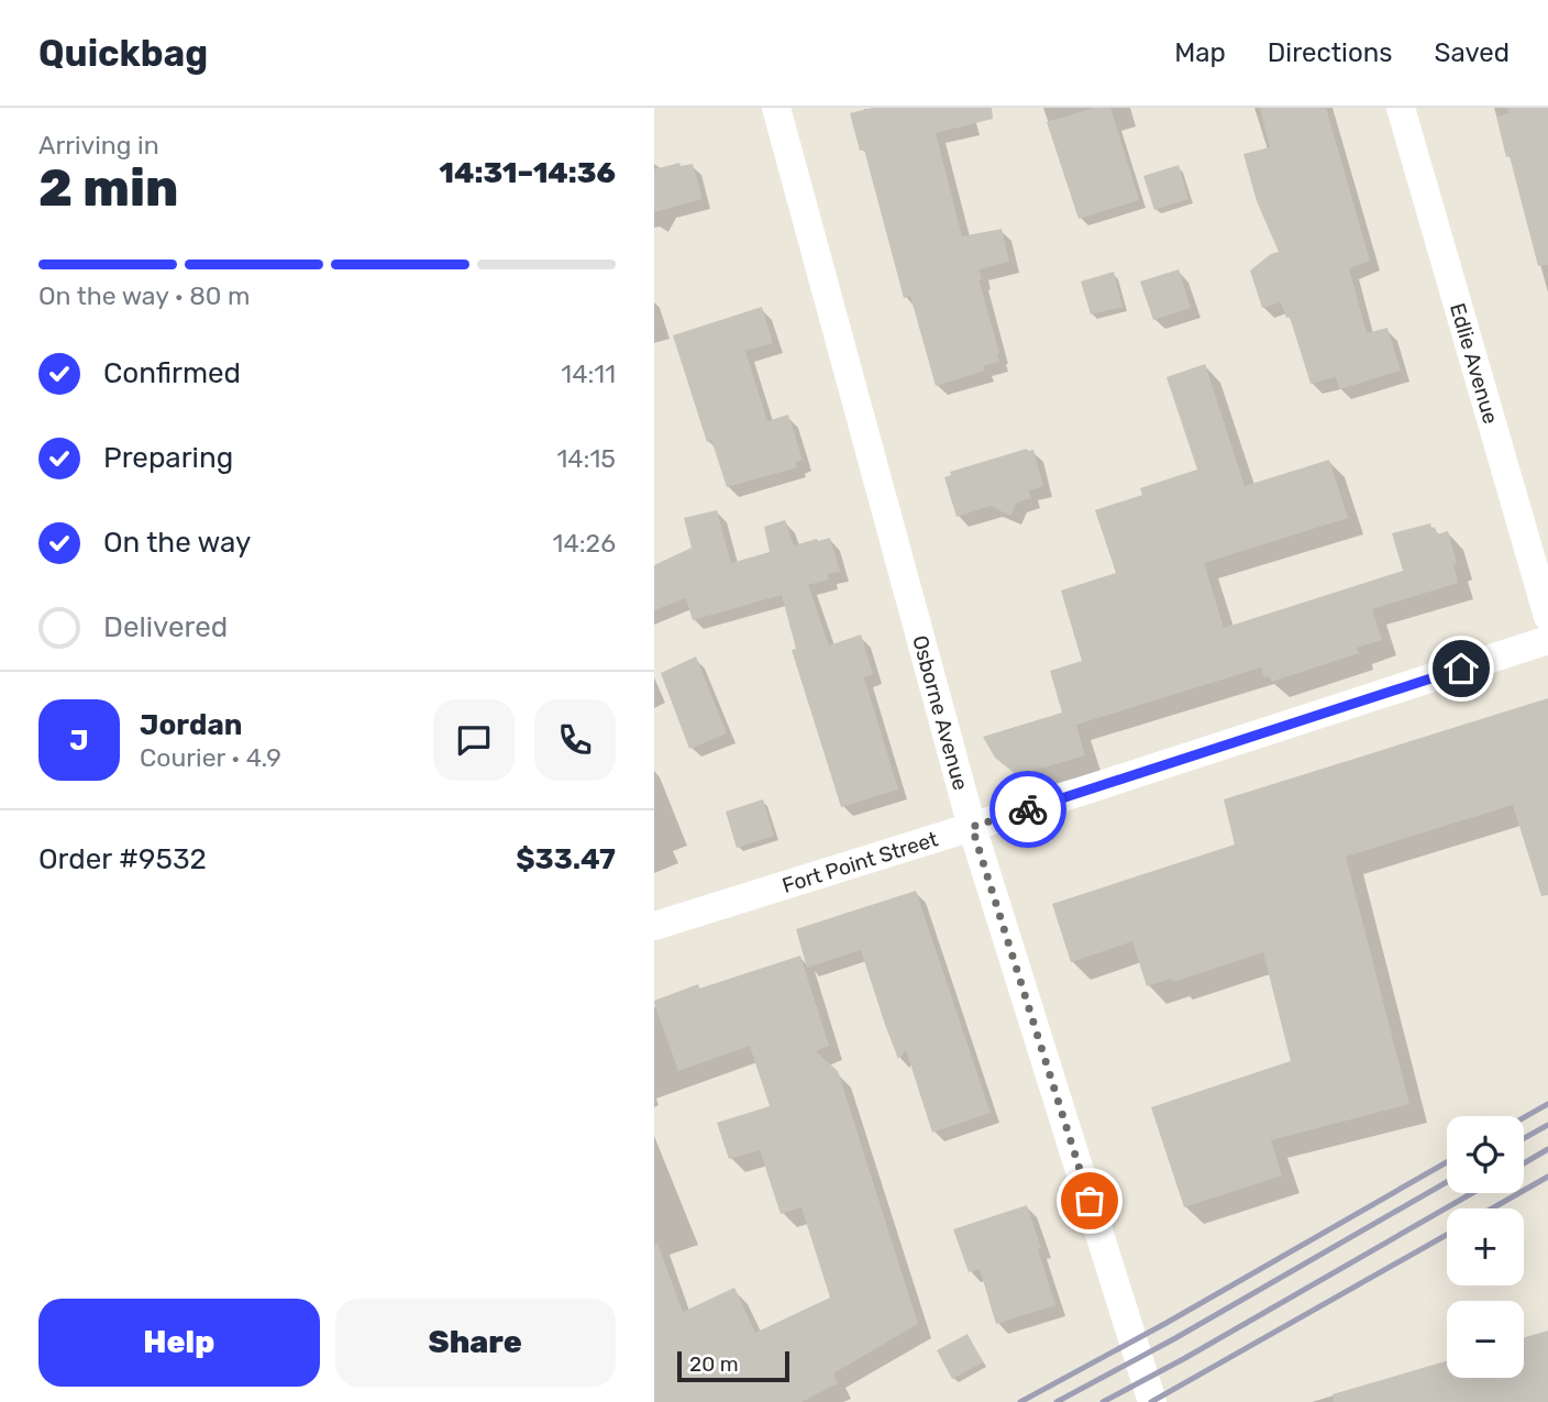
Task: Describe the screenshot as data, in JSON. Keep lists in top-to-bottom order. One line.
{"streets":{"street":["Edlie Avenue","Osborne Avenue","Fort Point Street"]},"crossings":[["Osborne Avenue","Fort Point Street"]],"scale_bar":"20 m","page":{"header":"Quickbag","nav":["Map","Directions","Saved"],"heading":["2 min","Arriving in","14:31–14:36"],"panel":["Jordan","Courier · 4.9","Order #9532","$33.47"],"bar":"On the way · 80 m","list":[["Confirmed","14:11"],["Preparing","14:15"],["On the way","14:26"],"Delivered"],"round":"J","map_buttons":["+","−"],"buttons":["Help","Share"],"scale":"20 m"}}
